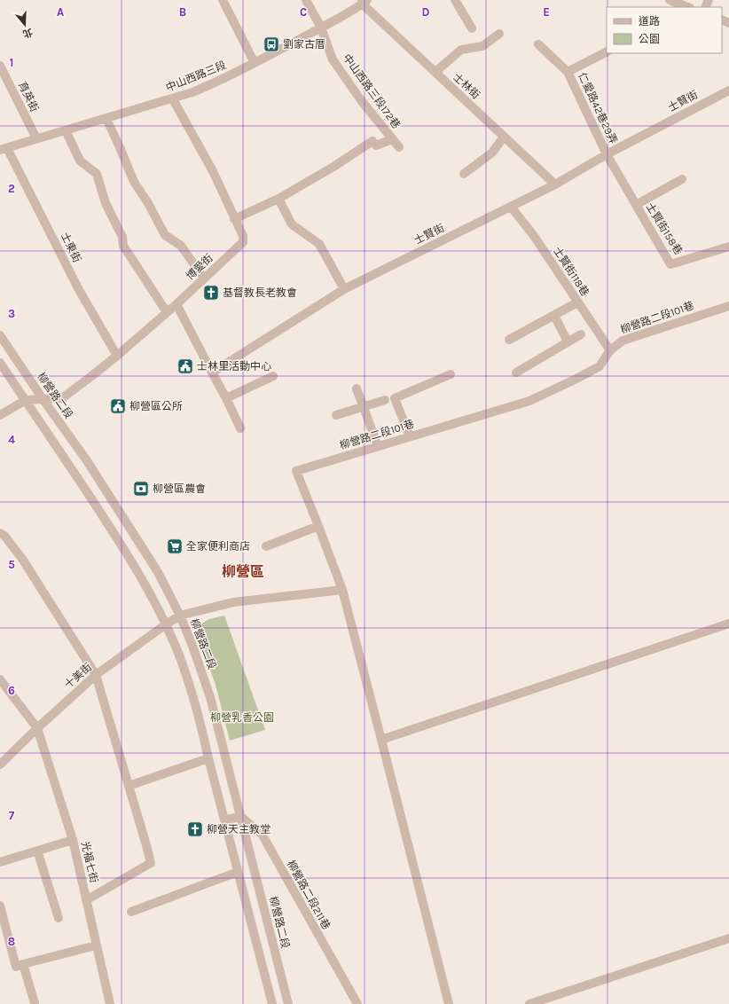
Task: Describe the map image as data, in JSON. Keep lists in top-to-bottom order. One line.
{"streets":{"street":["中山西路三段","士林街","中山西路三段172巷","育英街","士賢街","仁愛路42巷29弄","士賢街158巷","士東街","博愛街","士賢街118巷","柳營路二段101巷","柳營路二段","十美街","光福七街","柳營路二段211巷"]},"crossings":[["中山西路三段","士林街"],["中山西路三段","中山西路三段172巷"],["中山西路三段","育英街"],["中山西路三段","士東街"],["中山西路三段","博愛街"],["士林街","士賢街"],["士賢街","仁愛路42巷29弄"],["士賢街","士賢街158巷"],["士賢街","士賢街118巷"],["仁愛路42巷29弄","士賢街158巷"],["士東街","博愛街"],["博愛街","柳營路二段"],["士賢街118巷","柳營路二段101巷"],["柳營路二段","十美街"],["柳營路二段","柳營路二段211巷"],["十美街","光福七街"]],"districts":["柳營區"],"parks":["柳營乳香公園"],"places":{"bus stop":["劉家古厝"],"church":["基督教長老教會","柳營天主教堂"],"public building":["士林里活動中心","柳營區公所"],"bank":["柳營區農會"],"supermarket":["全家便利商店"]},"legend":["道路","公園"],"north":"bottom","grid":{"columns":["A","B","C","D","E"],"rows":["1","2","3","4","5","6","7","8"]}}
